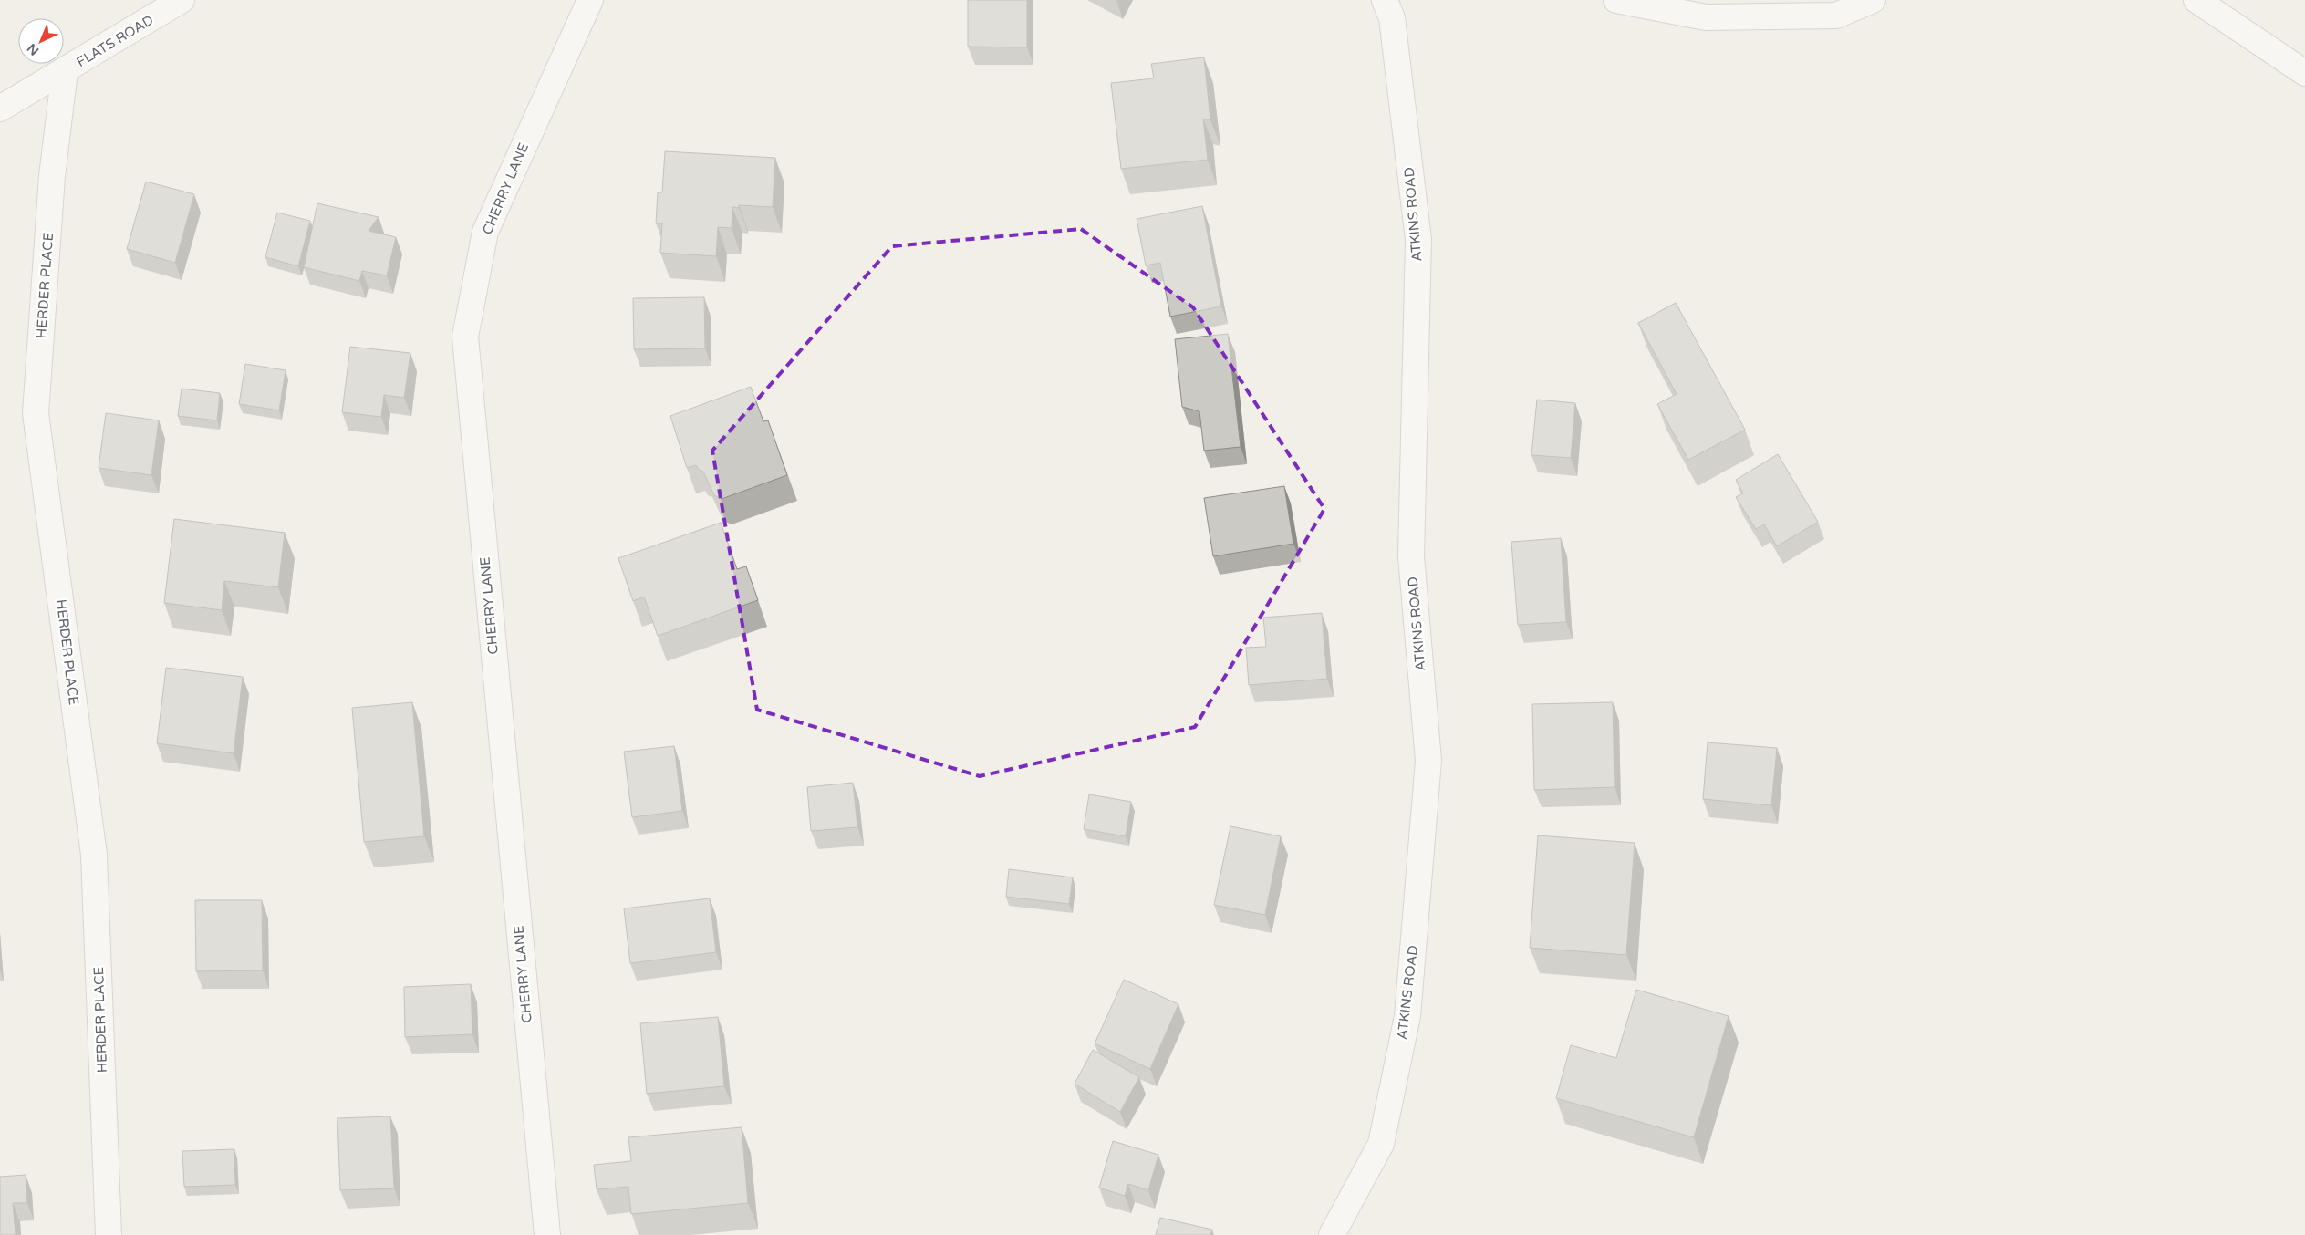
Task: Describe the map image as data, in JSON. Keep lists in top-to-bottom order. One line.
{"streets":{"street":["FLATS ROAD","CHERRY LANE","ATKINS ROAD","HERDER PLACE"]},"crossings":[["FLATS ROAD","HERDER PLACE"]],"north":"bottom left"}
